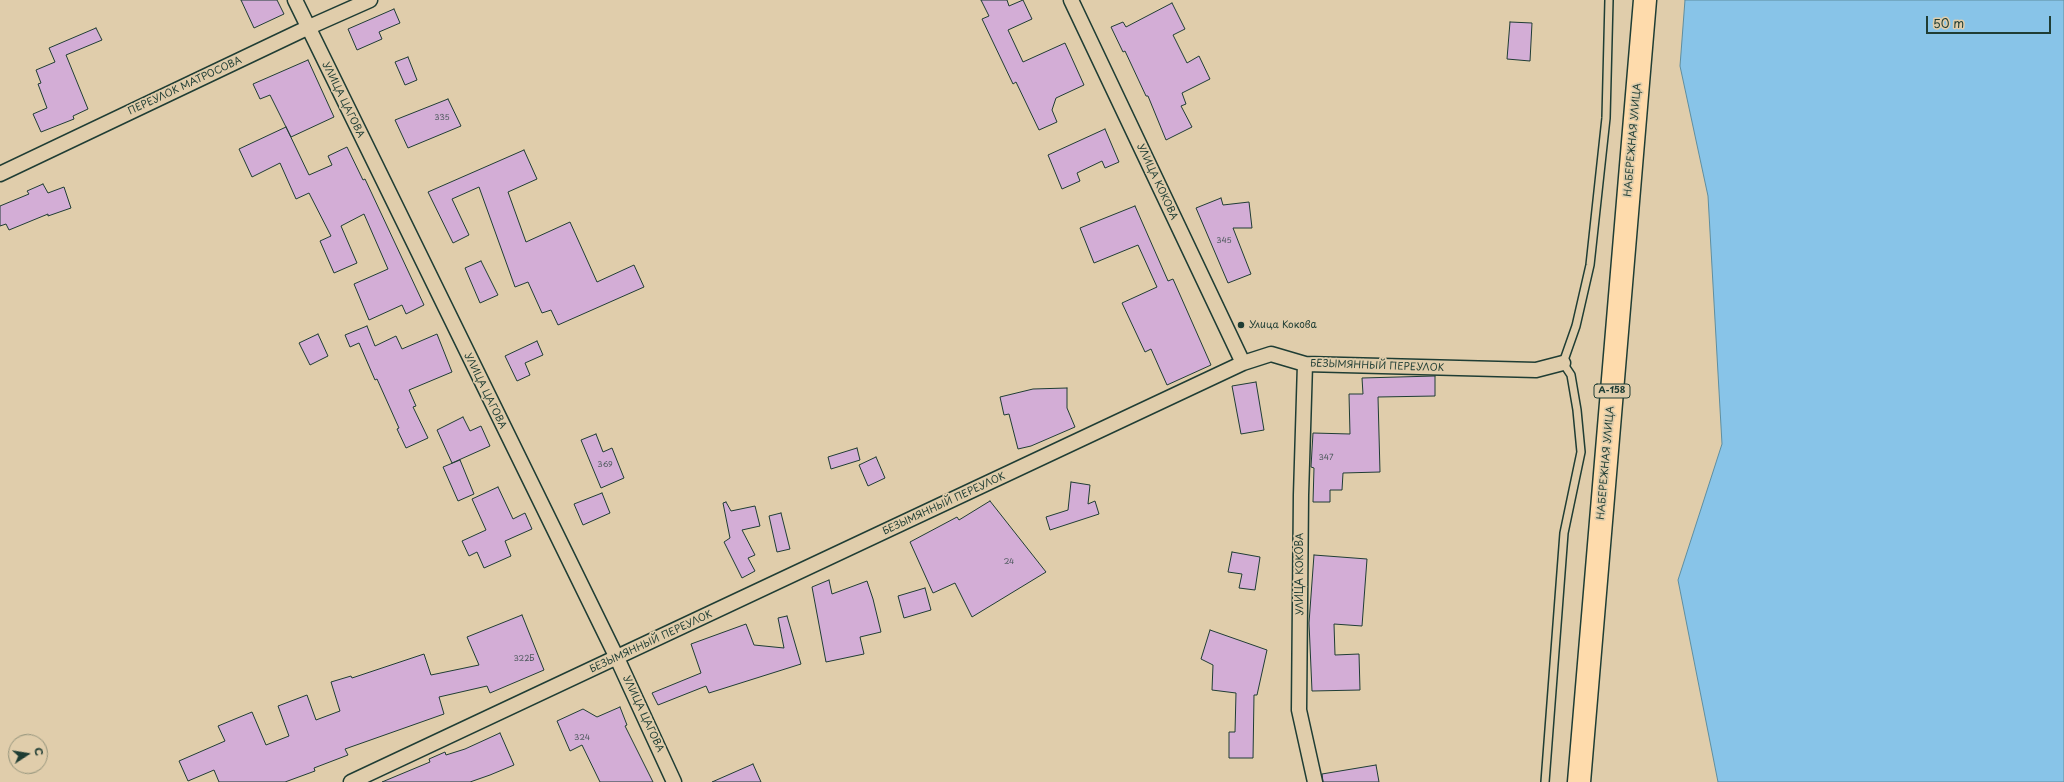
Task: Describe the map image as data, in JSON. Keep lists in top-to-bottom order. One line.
{"streets":{"main road":["НАБЕРЕЖНАЯ УЛИЦА","А-158"],"street":["ПЕРЕУЛОК МАТРОСОВА","УЛИЦА ЦАГОВА","УЛИЦА КОКОВА","БЕЗЫМЯННЫЙ ПЕРЕУЛОК"]},"crossings":[["ПЕРЕУЛОК МАТРОСОВА","УЛИЦА ЦАГОВА"],["УЛИЦА ЦАГОВА","БЕЗЫМЯННЫЙ ПЕРЕУЛОК"],["УЛИЦА КОКОВА","БЕЗЫМЯННЫЙ ПЕРЕУЛОК"]],"places":["Улица Кокова"],"house_numbers":["335","345","347","369","24","322Б","324"],"scale_bar":"50 m","north":"right"}
